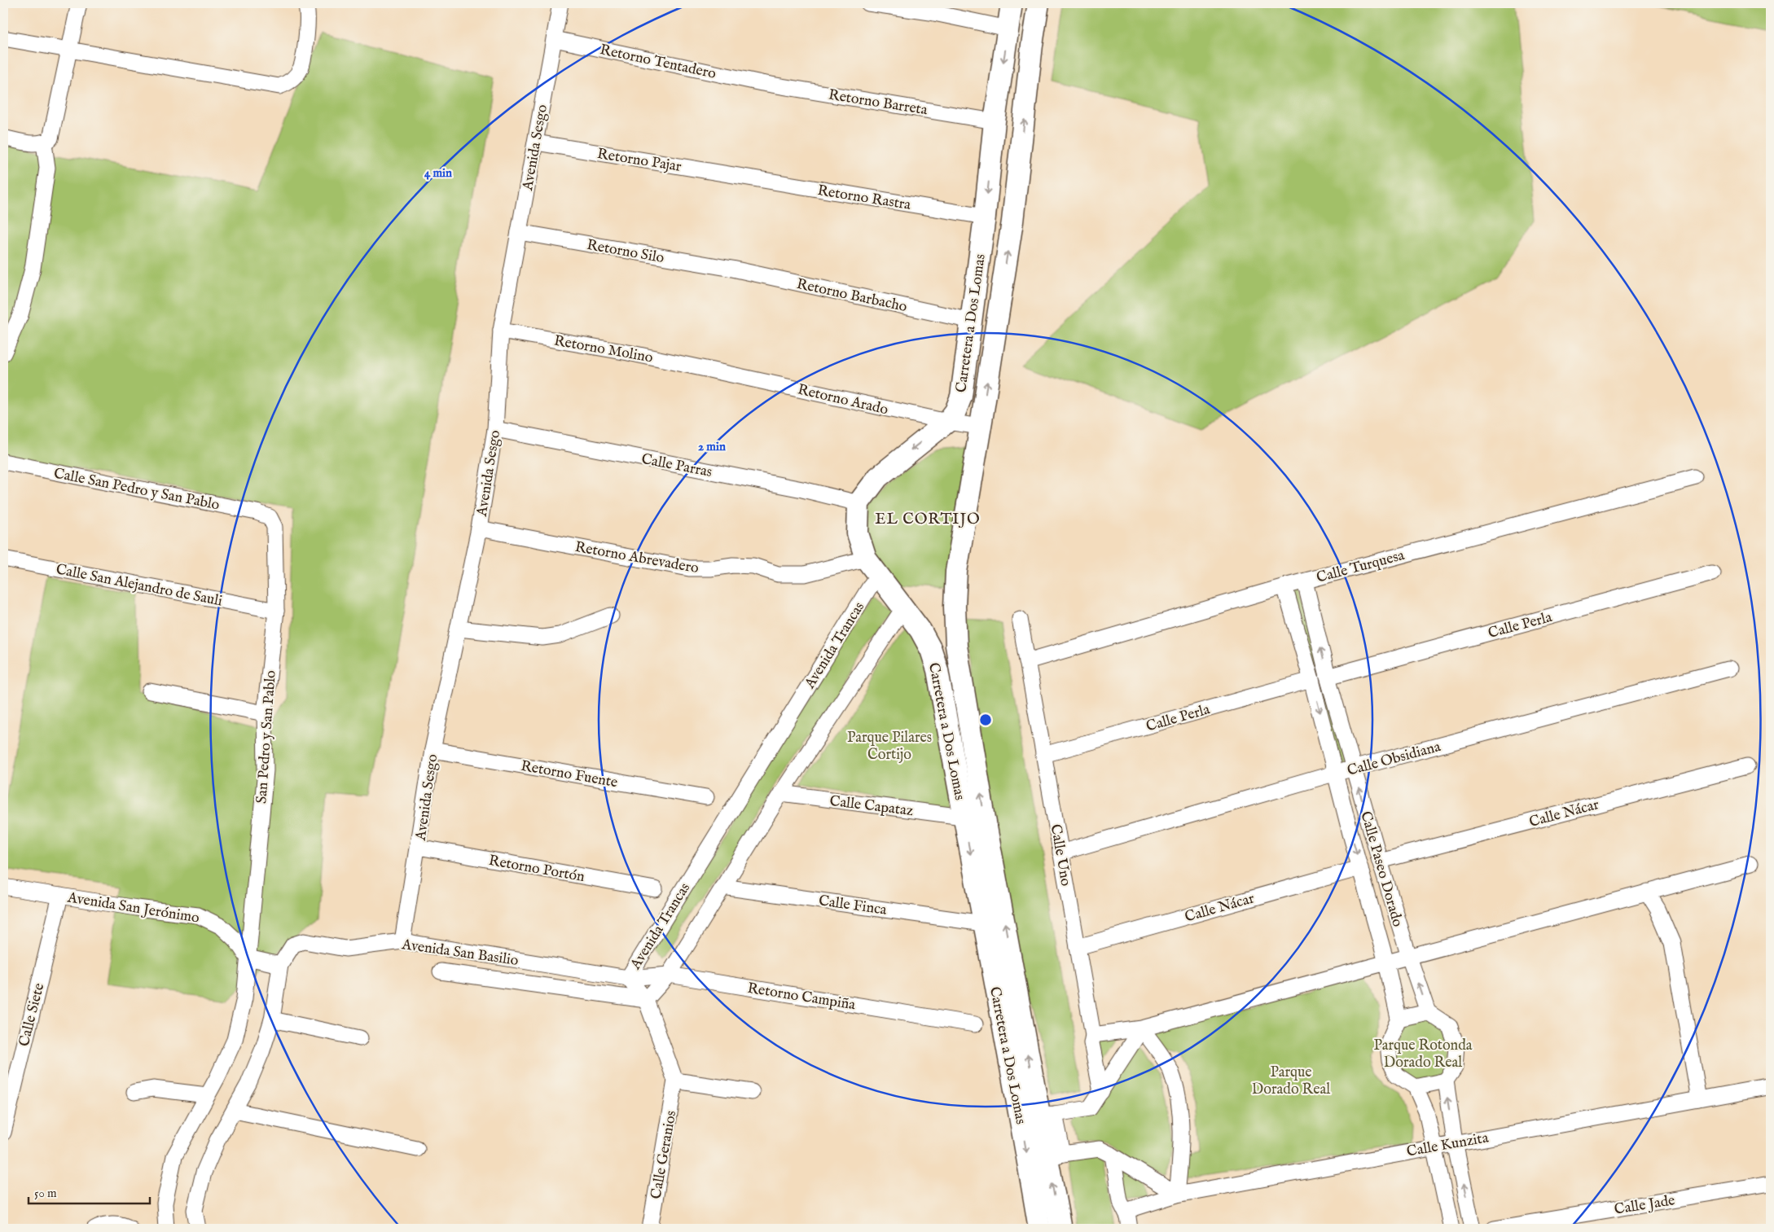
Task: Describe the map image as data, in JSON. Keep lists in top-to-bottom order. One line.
{"streets":{"main road":["Carretera a Dos Lomas"],"street":["Retorno Tentadero","Retorno Barreta","Avenida Sesgo","Retorno Pajar","Retorno Rastra","Retorno Silo","Retorno Barbacho","Retorno Molino","Retorno Arado","Calle Parras","Calle San Pedro y San Pablo","Retorno Abrevadero","Calle Turquesa","Calle San Alejandro de Sauli","Calle Perla","Avenida Trancas","San Pedro y San Pablo","Calle Obsidiana","Retorno Fuente","Calle Capataz","Calle Nácar","Calle Uno","Retorno Portón","Calle Paseo Dorado","Calle Finca","Avenida San Jerónimo","Avenida San Basilio","Retorno Campiña","Calle Siete","Calle Kunzita","Calle Geranios","Calle Jade"]},"crossings":[["Retorno Tentadero","Retorno Barreta"],["Retorno Tentadero","Avenida Sesgo"],["Retorno Barreta","Carretera a Dos Lomas"],["Avenida Sesgo","Retorno Pajar"],["Avenida Sesgo","Retorno Silo"],["Avenida Sesgo","Retorno Molino"],["Avenida Sesgo","Calle Parras"],["Avenida Sesgo","Retorno Abrevadero"],["Avenida Sesgo","Retorno Fuente"],["Avenida Sesgo","Retorno Portón"],["Avenida Sesgo","Avenida San Basilio"],["Retorno Pajar","Retorno Rastra"],["Retorno Rastra","Carretera a Dos Lomas"],["Retorno Silo","Retorno Barbacho"],["Retorno Barbacho","Carretera a Dos Lomas"],["Carretera a Dos Lomas","Retorno Arado"],["Carretera a Dos Lomas","Calle Parras"],["Carretera a Dos Lomas","Retorno Abrevadero"],["Carretera a Dos Lomas","Avenida Trancas"],["Carretera a Dos Lomas","Calle Capataz"],["Carretera a Dos Lomas","Calle Finca"],["Retorno Molino","Retorno Arado"],["Calle San Pedro y San Pablo","San Pedro y San Pablo"],["Retorno Abrevadero","Avenida Trancas"],["Calle Turquesa","Calle Uno"],["Calle Turquesa","Calle Paseo Dorado"],["Calle San Alejandro de Sauli","San Pedro y San Pablo"],["Calle Perla","Calle Uno"],["Calle Perla","Calle Paseo Dorado"],["Avenida Trancas","Avenida San Basilio"],["Avenida Trancas","Retorno Campiña"],["Avenida Trancas","Calle Geranios"],["San Pedro y San Pablo","Avenida San Jerónimo"],["Calle Obsidiana","Calle Uno"],["Calle Obsidiana","Calle Paseo Dorado"],["Calle Nácar","Calle Uno"],["Calle Nácar","Calle Paseo Dorado"],["Avenida San Jerónimo","Calle Siete"],["Avenida San Basilio","Retorno Campiña"]],"districts":["EL CORTIJO"],"parks":["Parque Pilares Cortijo","Parque Rotonda Dorado Real","Parque Dorado Real"],"scale_bar":"50 m","rings":["4 min","2 min"]}
